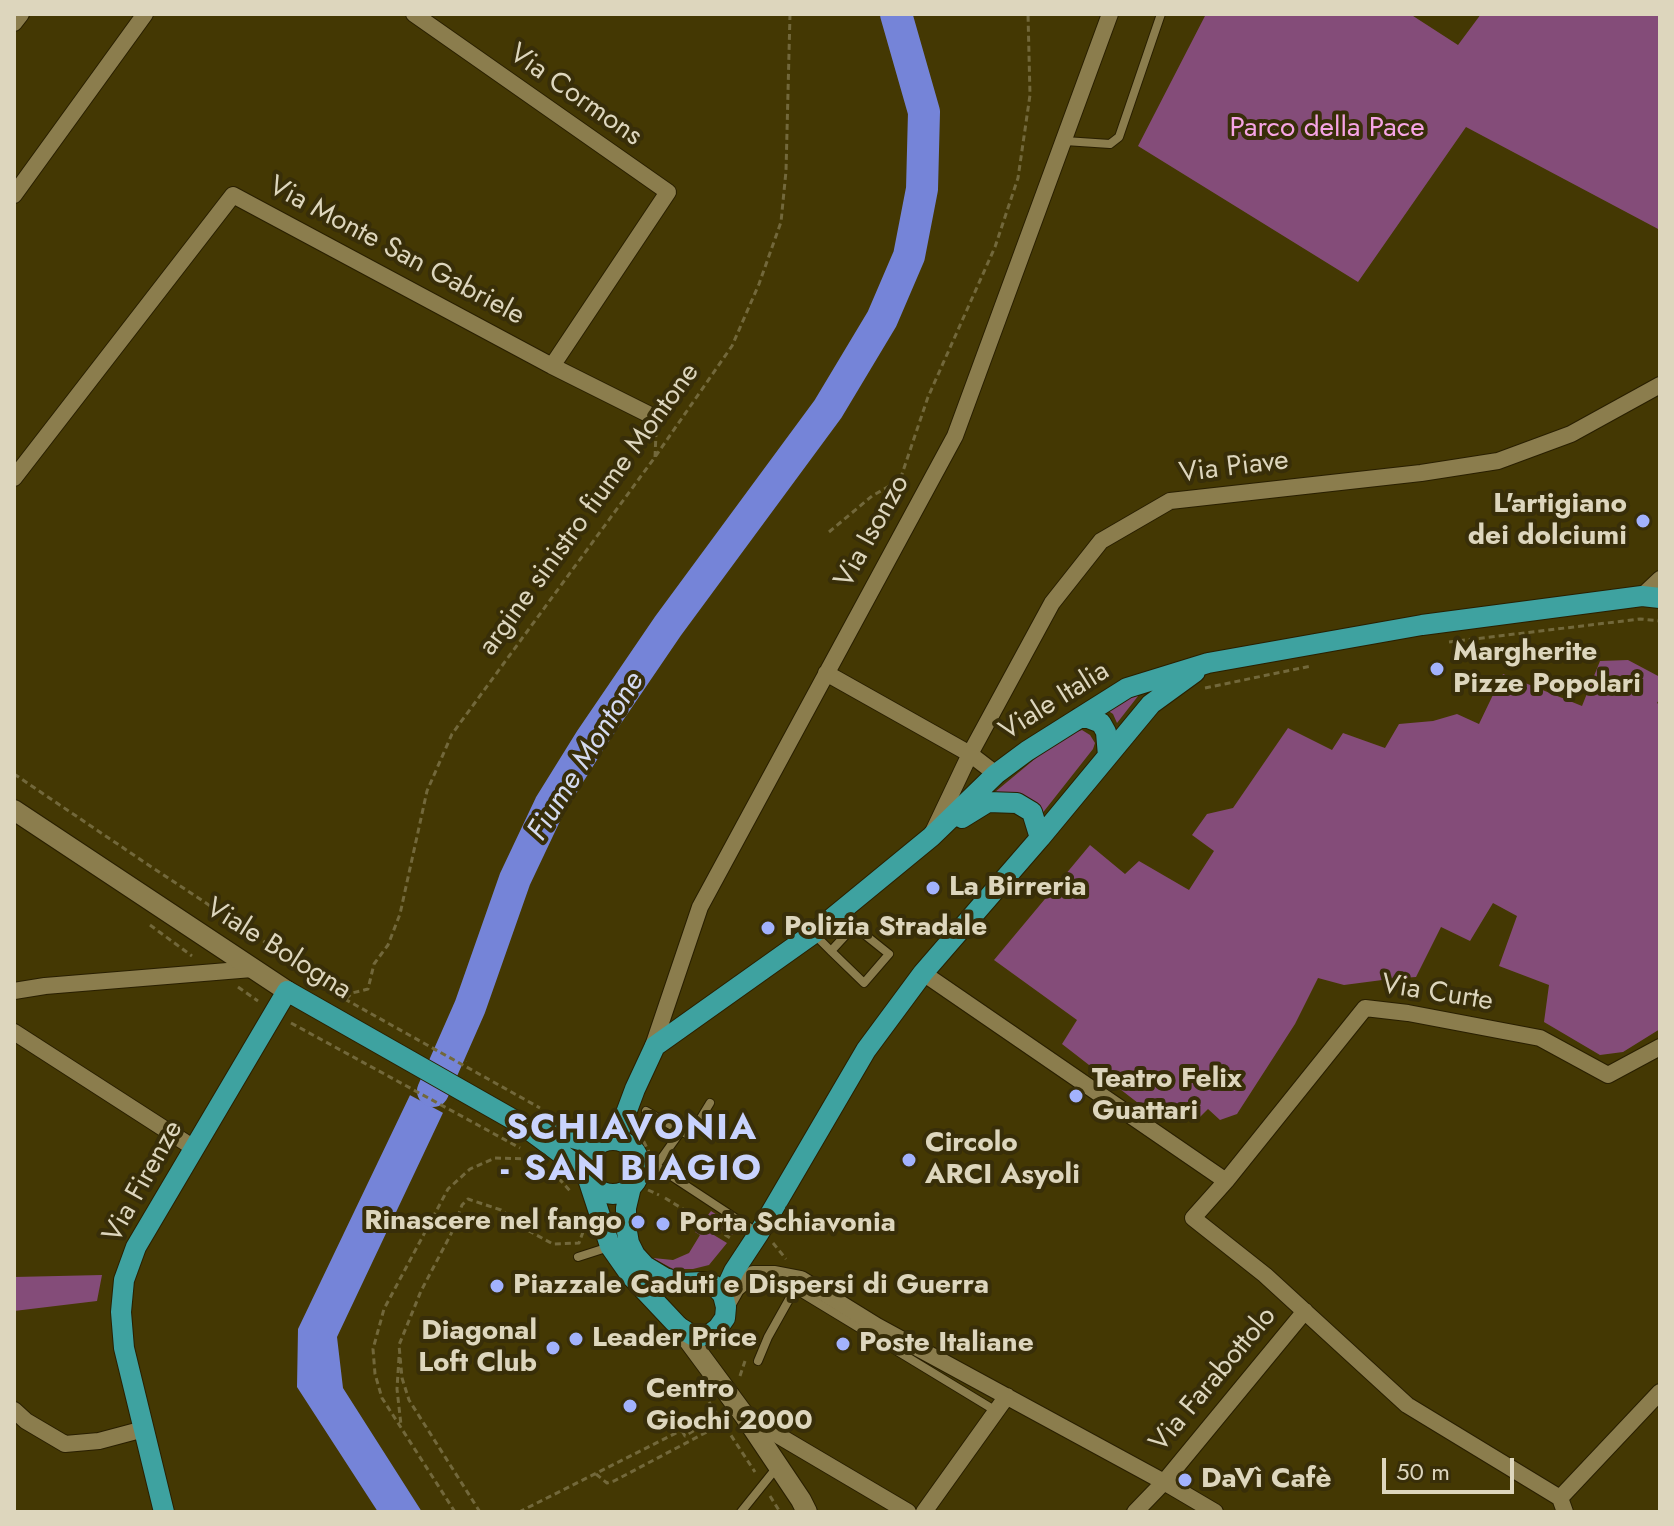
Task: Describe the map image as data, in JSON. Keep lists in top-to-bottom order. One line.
{"streets":{"main road":["Viale Italia","Viale Bologna","Via Firenze"],"street":["Via Cormons","Via Monte San Gabriele","Via Piave","Via Isonzo","Via Curte","Via Farabottolo"],"path":["argine sinistro fiume Montone"]},"crossings":[["Via Cormons","Via Monte San Gabriele"],["Via Piave","Viale Italia"],["Via Isonzo","Viale Italia"],["Viale Italia","Viale Bologna"],["Viale Bologna","Via Firenze"],["Via Curte","Via Farabottolo"]],"districts":["SCHIAVONIA - SAN BIAGIO"],"water":["Fiume Montone"],"parks":["Parco della Pace"],"places":["L'artigiano dei dolciumi","Margherite Pizze Popolari","La Birreria","Polizia Stradale","Teatro Felix Guattari","Circolo ARCI Asyoli","Rinascere nel fango","Porta Schiavonia","Piazzale Caduti e Dispersi di Guerra","Leader Price","Poste Italiane","Diagonal Loft Club","Centro Giochi 2000","DaVì Cafè"],"scale_bar":"50 m"}
